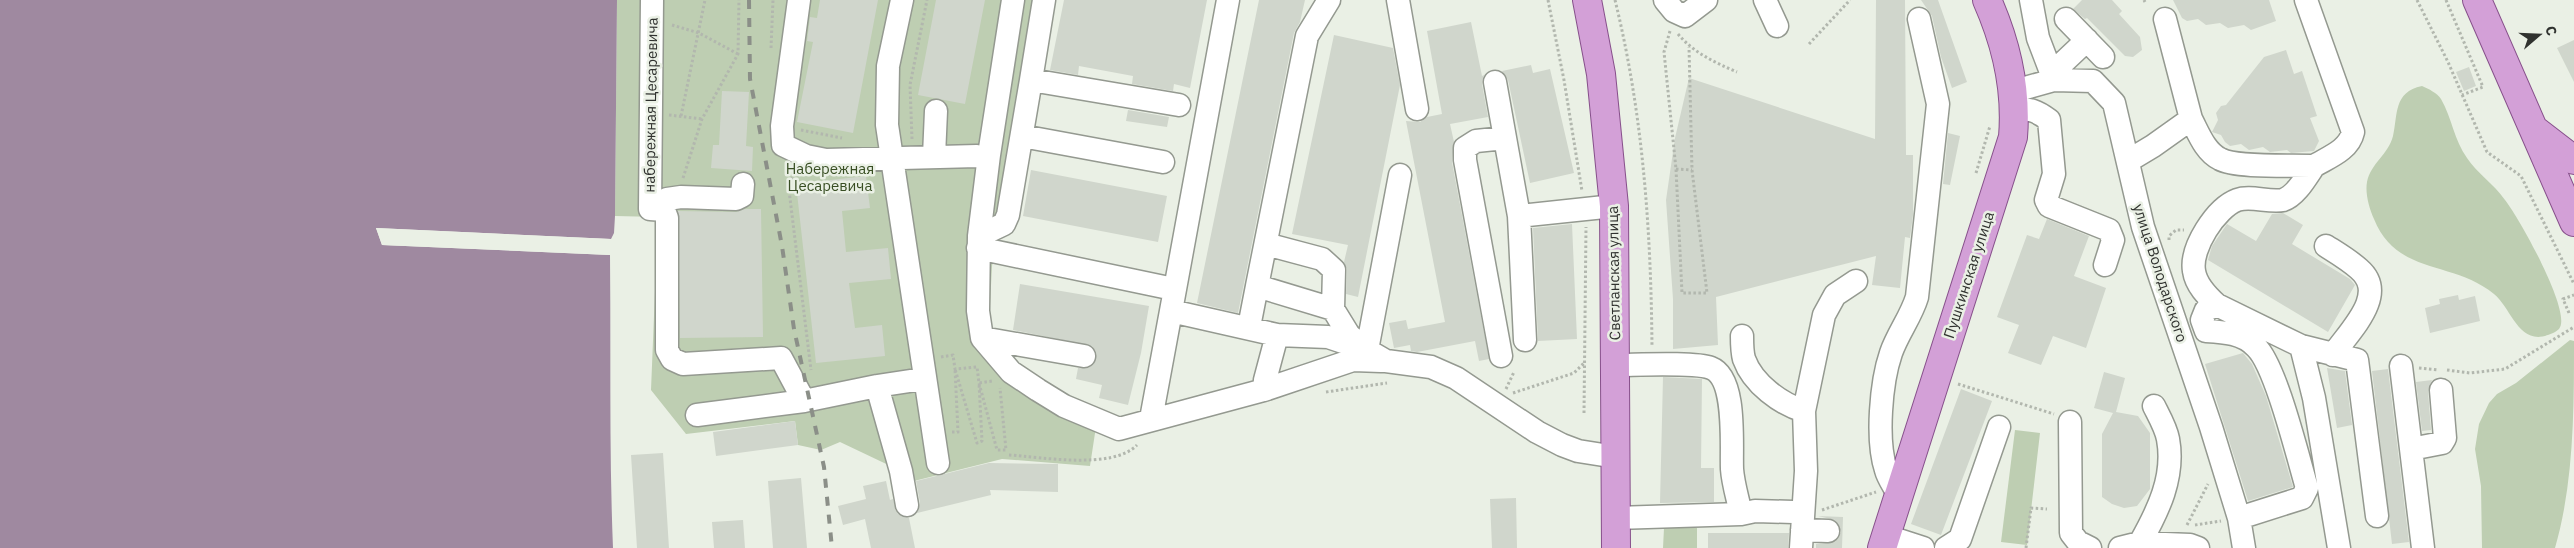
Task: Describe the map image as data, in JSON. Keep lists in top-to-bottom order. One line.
{"streets":{"main road":["Светланская улица","Пушкинская улица"],"street":["набережная Цесаревича","улица Володарского"]},"crossings":[["улица Володарского","Пушкинская улица"]],"parks":["Набережная Цесаревича"],"north":"right"}
